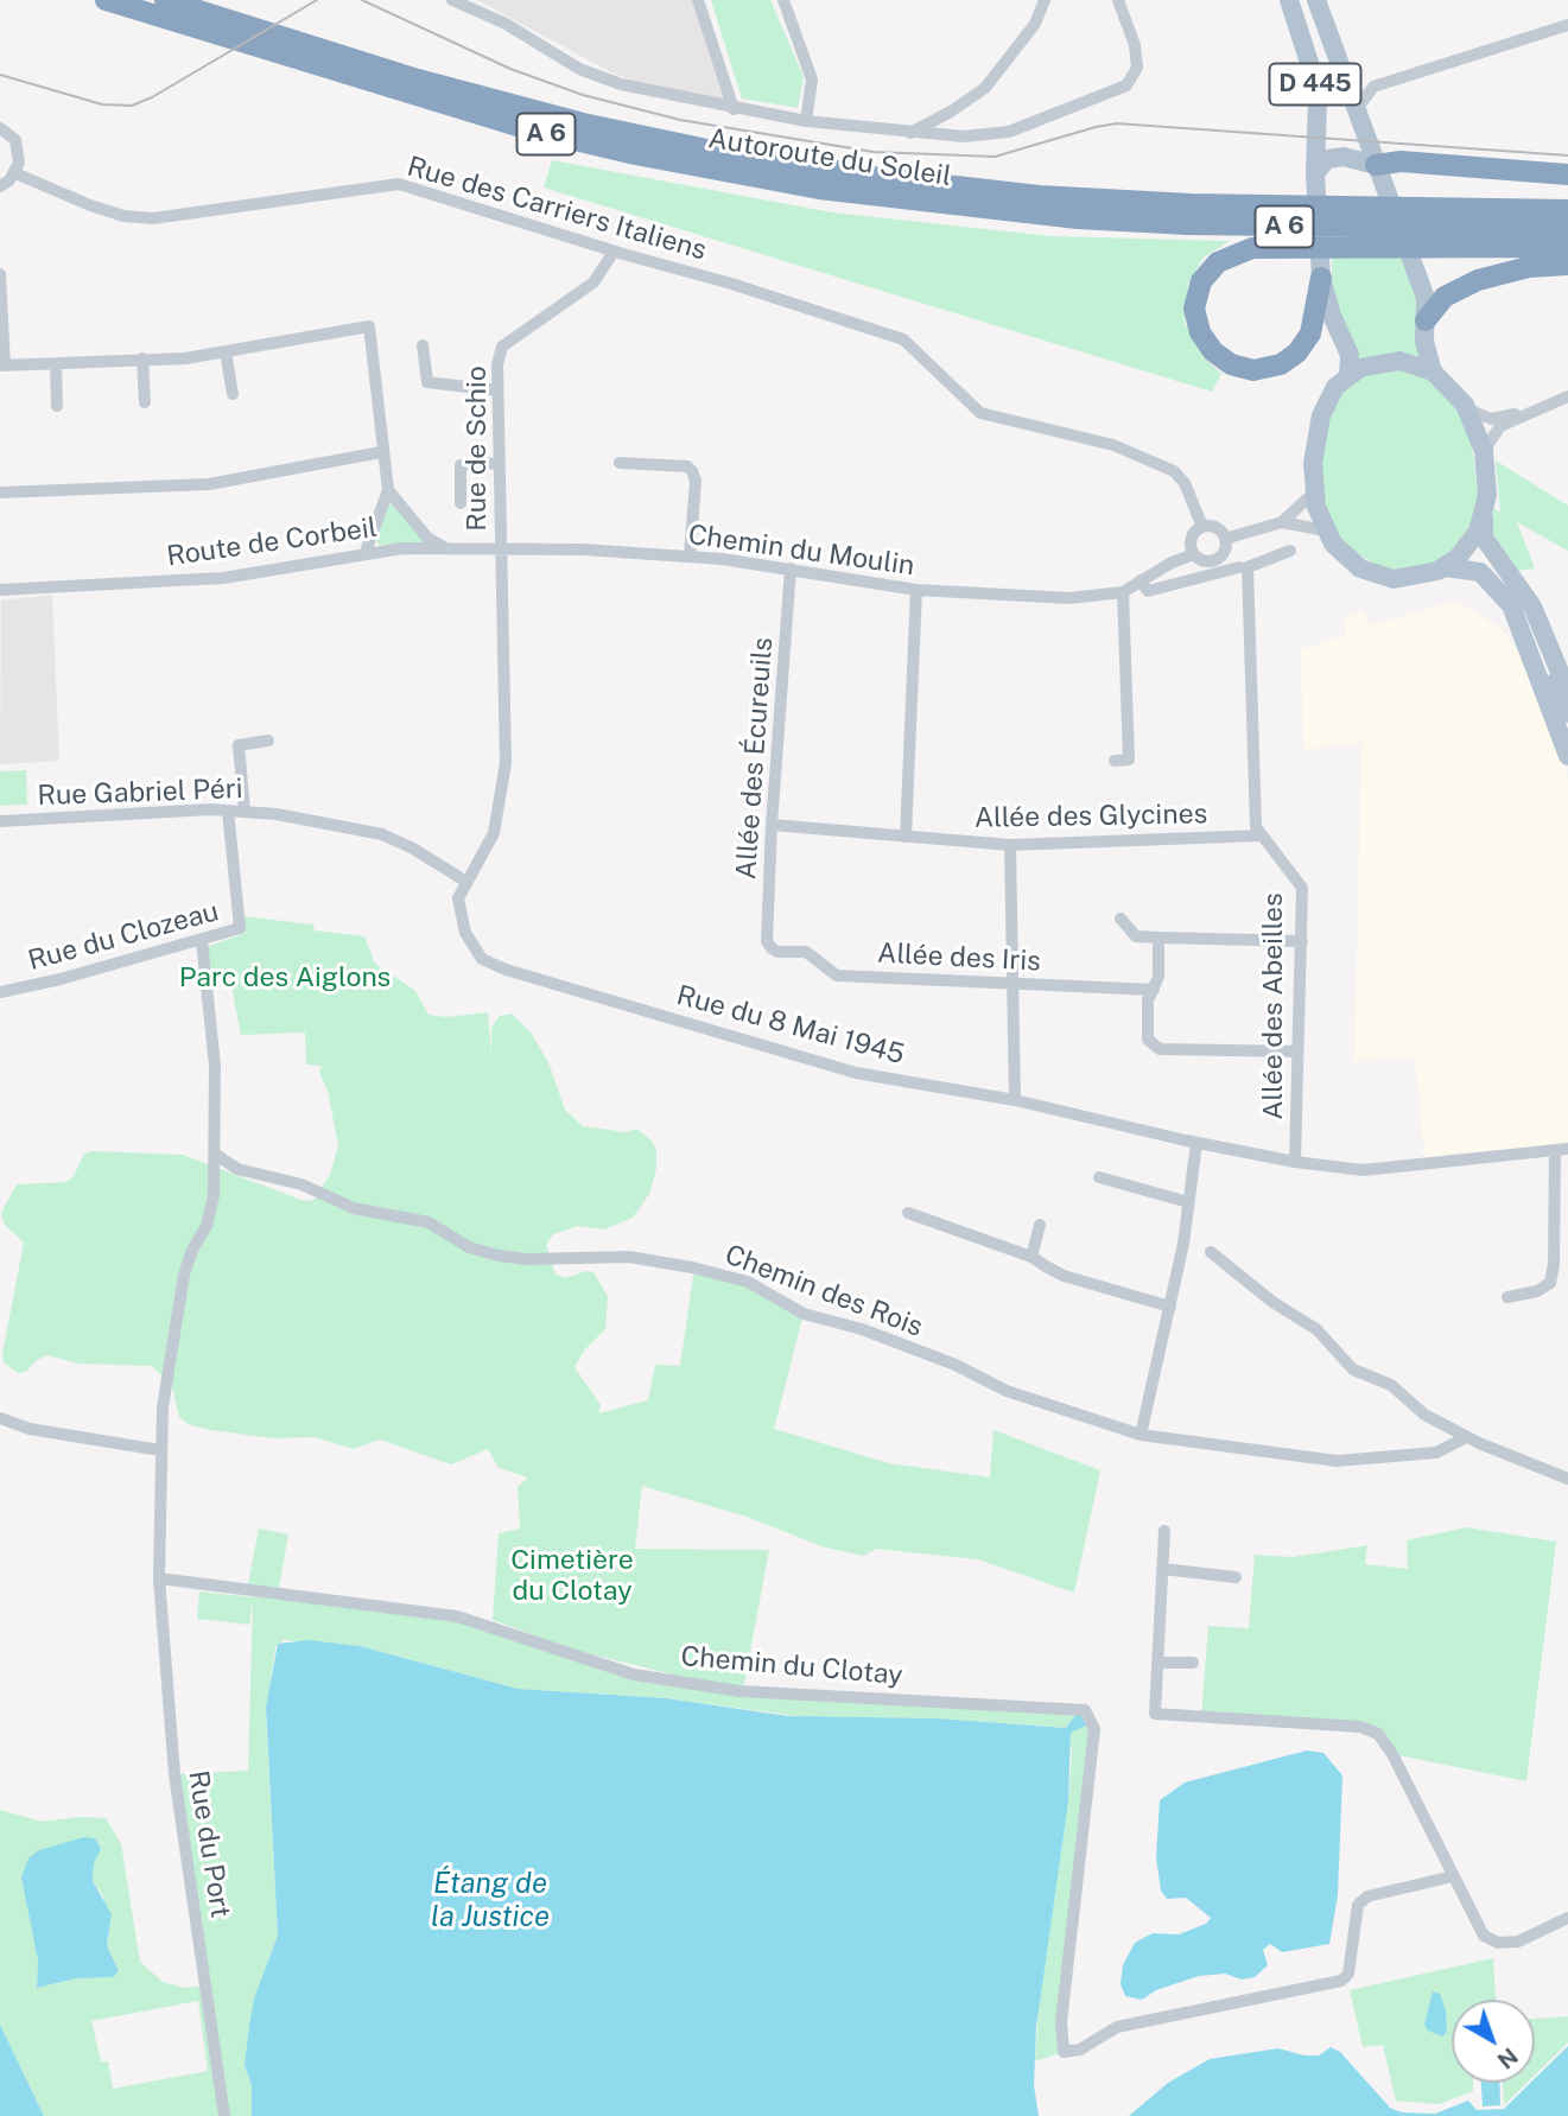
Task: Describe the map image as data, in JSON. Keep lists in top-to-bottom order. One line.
{"streets":{"highway":["A 6","Autoroute du Soleil"],"main road":["D 445"],"street":["Rue des Carriers Italiens","Rue de Schio","Route de Corbeil","Chemin du Moulin","Allée des Écureuils","Rue Gabriel Péri","Allée des Glycines","Rue du Clozeau","Allée des Iris","Allée des Abeilles","Rue du 8 Mai 1945","Chemin des Rois","Chemin du Clotay","Rue du Port"]},"crossings":[["Rue des Carriers Italiens","Rue de Schio"],["Rue de Schio","Route de Corbeil"],["Rue de Schio","Chemin du Moulin"],["Rue de Schio","Rue Gabriel Péri"],["Rue de Schio","Rue du 8 Mai 1945"],["Route de Corbeil","Chemin du Moulin"],["Chemin du Moulin","Allée des Écureuils"],["Allée des Écureuils","Allée des Glycines"],["Allée des Écureuils","Allée des Iris"],["Rue Gabriel Péri","Rue du Clozeau"],["Rue Gabriel Péri","Rue du 8 Mai 1945"],["Allée des Glycines","Allée des Abeilles"],["Rue du Clozeau","Rue du Port"],["Allée des Abeilles","Rue du 8 Mai 1945"],["Chemin des Rois","Rue du Port"],["Chemin du Clotay","Rue du Port"]],"water":["Étang de la Justice"],"parks":["Parc des Aiglons","Cimetière du Clotay"],"north":"bottom right"}
